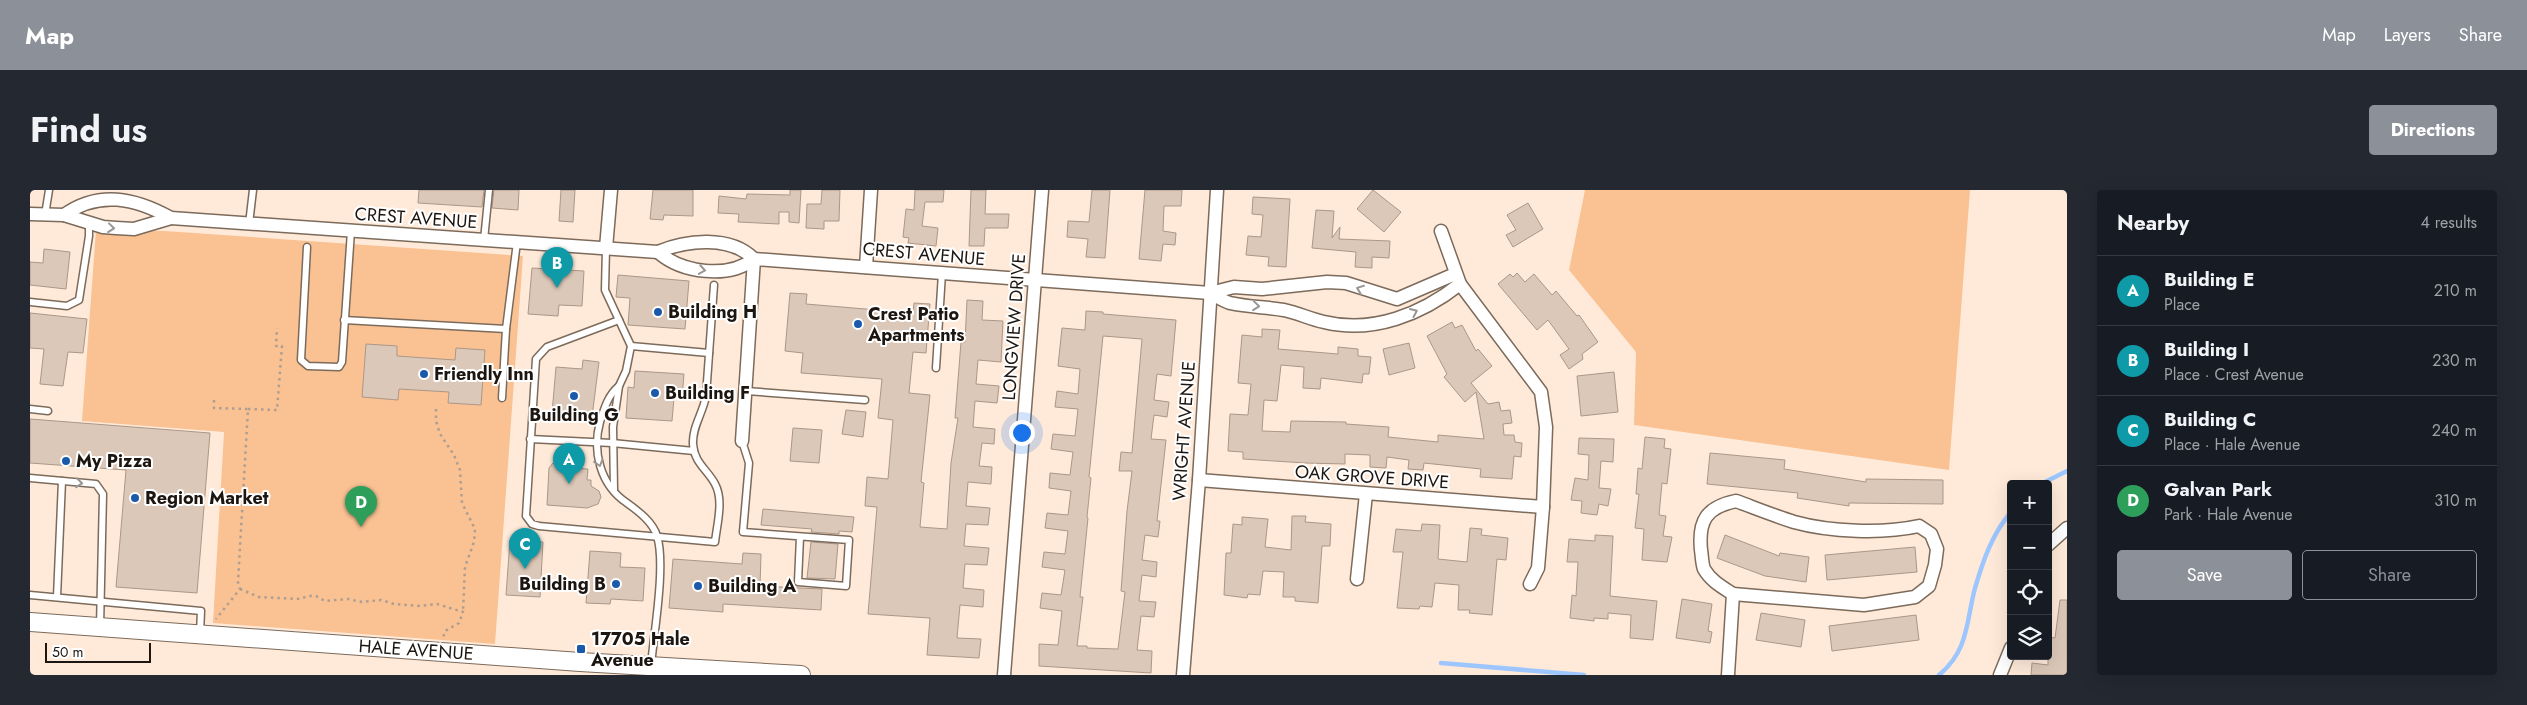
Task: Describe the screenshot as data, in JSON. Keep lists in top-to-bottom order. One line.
{"streets":{"main road":["HALE AVENUE"],"street":["CREST AVENUE","LONGVIEW DRIVE","WRIGHT AVENUE","OAK GROVE DRIVE"]},"crossings":[["CREST AVENUE","LONGVIEW DRIVE"],["CREST AVENUE","WRIGHT AVENUE"],["WRIGHT AVENUE","OAK GROVE DRIVE"]],"places":{"other":["Building H","Crest Patio Apartments","Friendly Inn","Building F","Building G","My Pizza","Region Market","Building B","Building A"],"transit":["17705 Hale Avenue"]},"scale_bar":"50 m","page":{"header":"Map","nav":["Map","Layers","Share"],"title":"Find us","buttons":["Directions",["Save","Share"]],"heading":["Nearby","4 results"],"pins":["B","A","D","C"],"list":[{"mark":"A","name":"Building E","note":"Place","value":"210 m"},{"mark":"B","name":"Building I","note":"Place · Crest Avenue","value":"230 m"},{"mark":"C","name":"Building C","note":"Place · Hale Avenue","value":"240 m"},{"mark":"D","name":"Galvan Park","note":"Park · Hale Avenue","value":"310 m"}],"map_buttons":["+","−"],"scale":"50 m"}}
